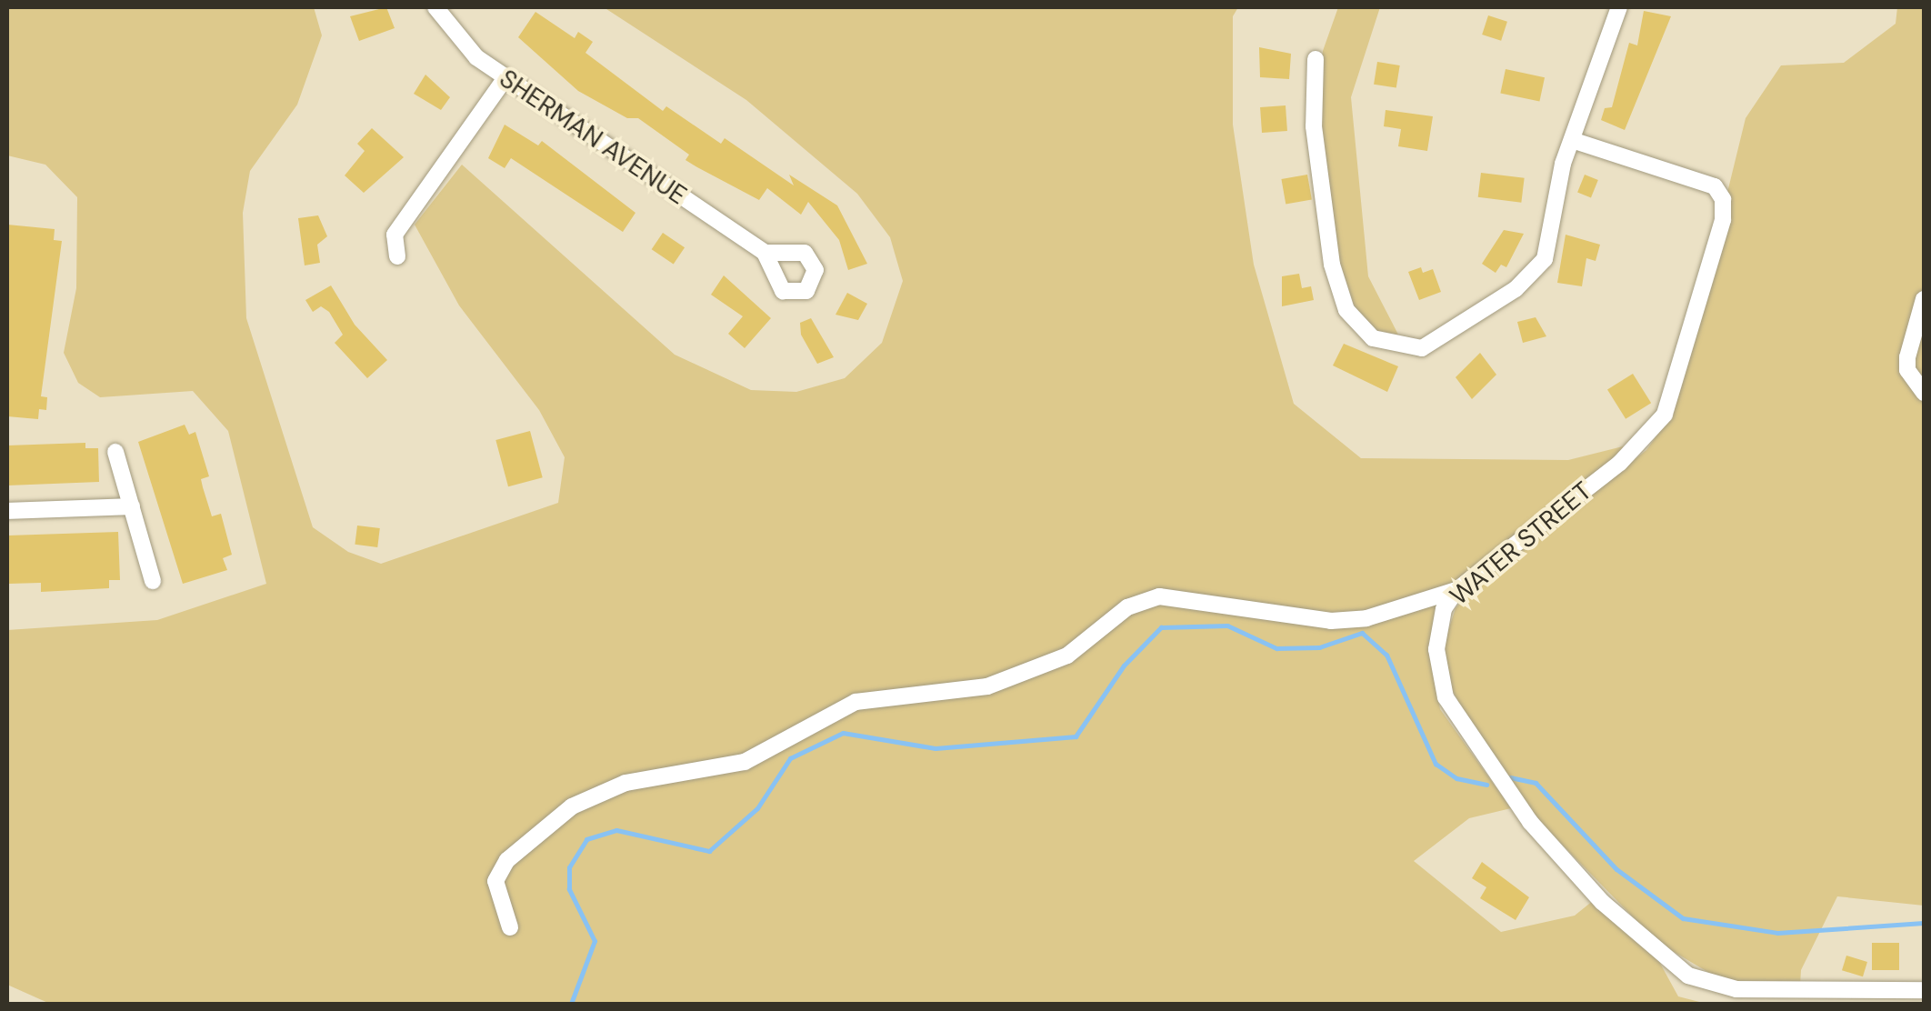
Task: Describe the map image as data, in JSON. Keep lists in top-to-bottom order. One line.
{"streets":{"street":["SHERMAN AVENUE","WATER STREET"]}}
